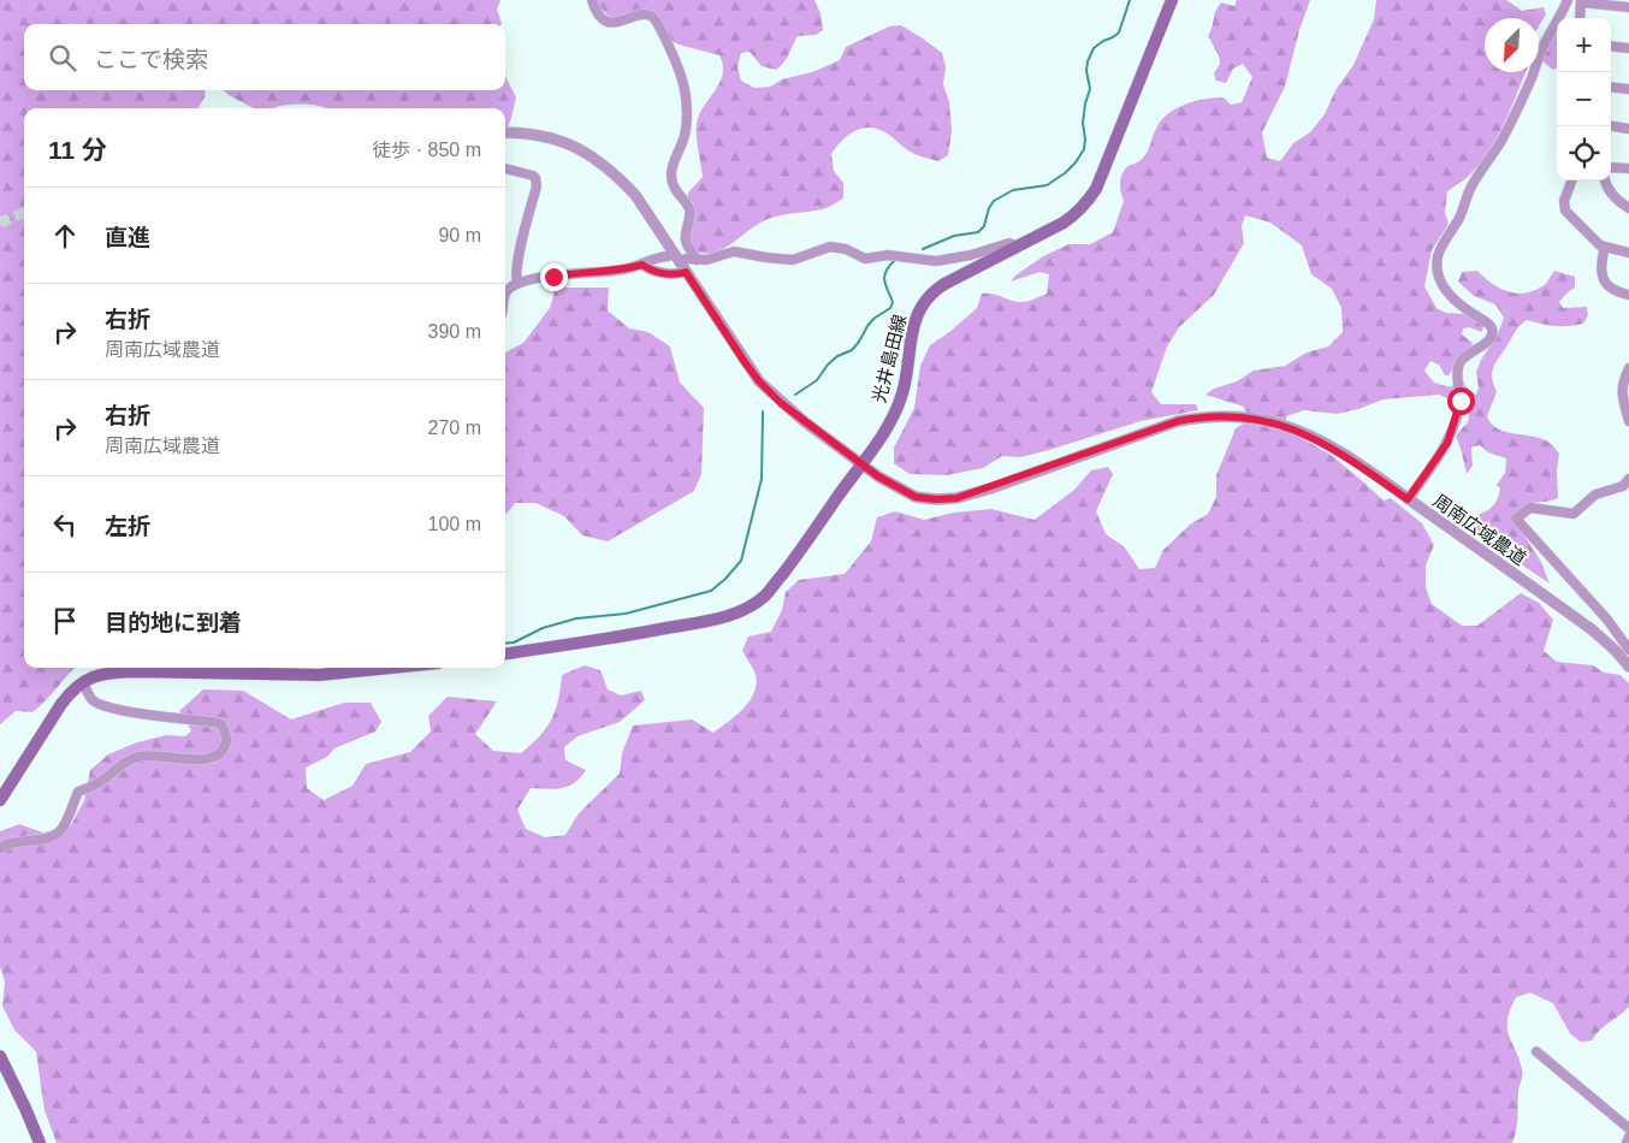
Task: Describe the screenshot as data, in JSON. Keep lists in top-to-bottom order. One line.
{"streets":{"main road":["光井島田線"],"street":["周南広域農道"]},"crossings":[["光井島田線","周南広域農道"]],"north":"bottom left","page":{"map_buttons":["+","−"],"search":"ここで検索","heading":["11 分","徒歩 · 850 m"],"list":[["直進","90 m"],["右折","周南広域農道","390 m"],["右折","周南広域農道","270 m"],["左折","100 m"],"目的地に到着"]}}
